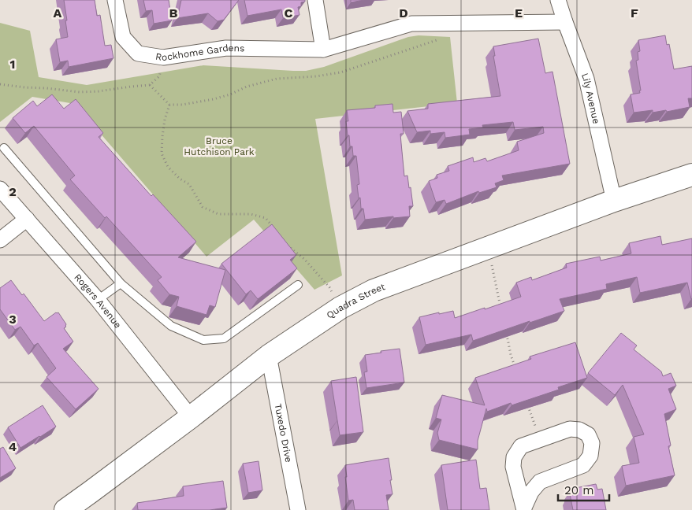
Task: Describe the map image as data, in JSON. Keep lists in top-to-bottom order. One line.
{"streets":{"main road":["Quadra Street"],"street":["Rockhome Gardens","Lily Avenue","Rogers Avenue","Tuxedo Drive"]},"crossings":[["Rockhome Gardens","Lily Avenue"],["Lily Avenue","Quadra Street"],["Rogers Avenue","Quadra Street"],["Quadra Street","Tuxedo Drive"]],"parks":["Bruce Hutchison Park"],"scale_bar":"20 m","grid":{"columns":["A","B","C","D","E","F"],"rows":["1","2","3","4"]}}
